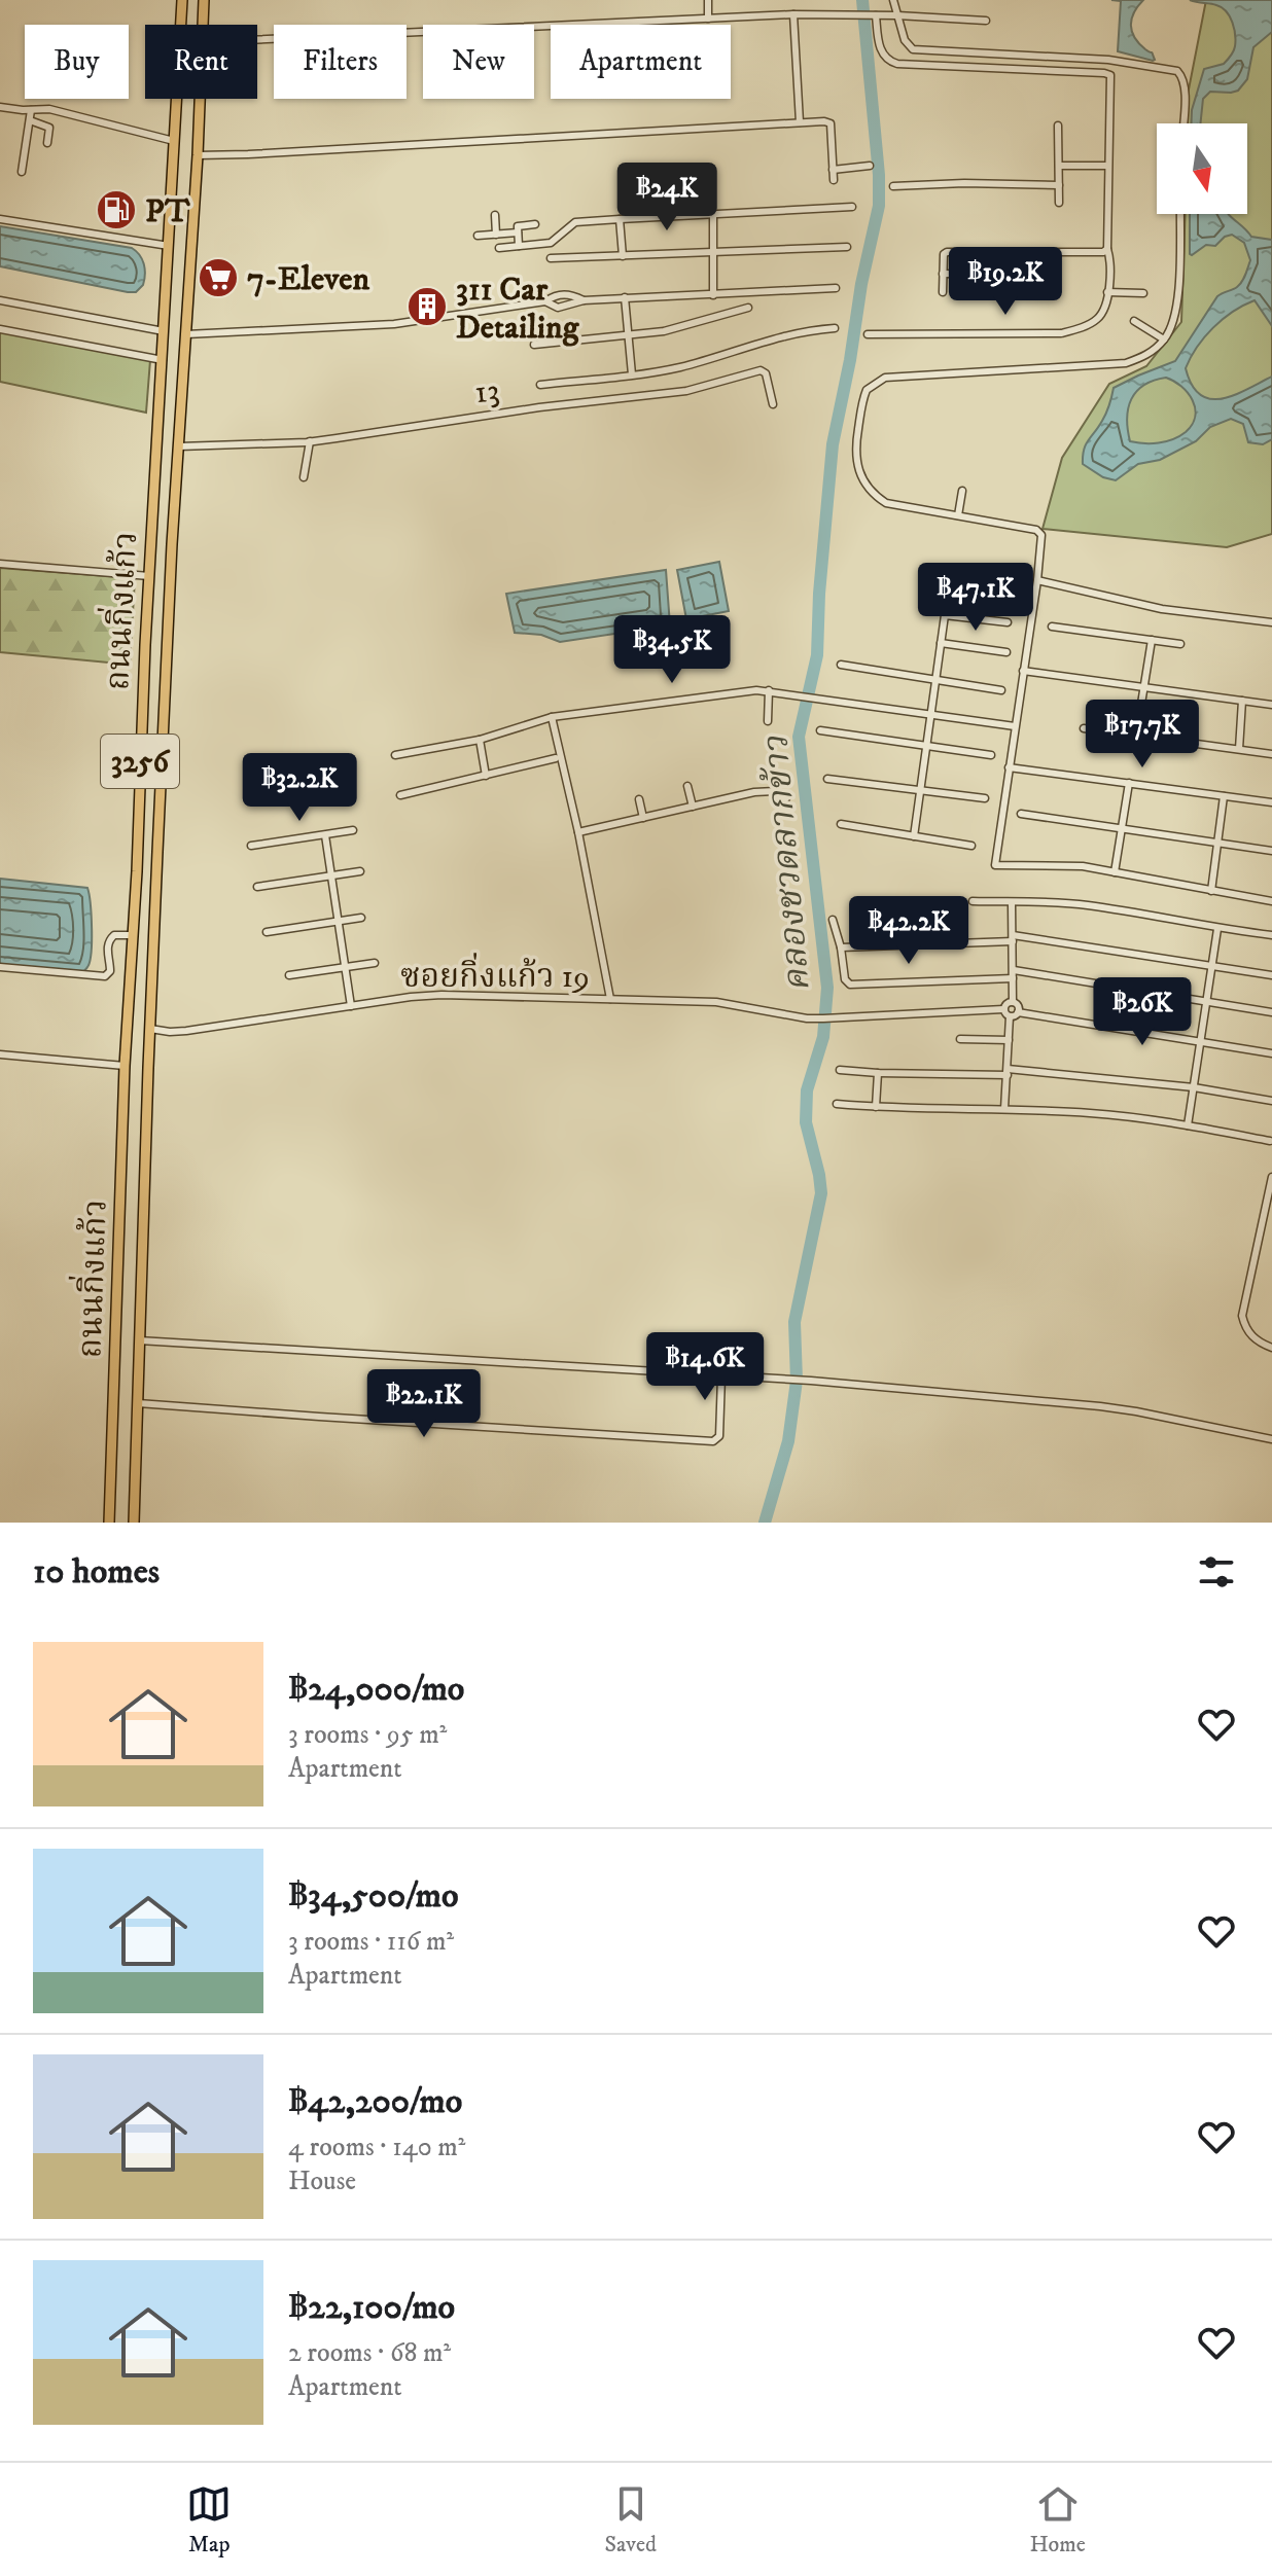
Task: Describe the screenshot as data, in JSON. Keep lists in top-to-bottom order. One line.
{"streets":{"main road":["ถนนกิ่งแก้ว","3256"],"street":["13","ซอยกิ่งแก้ว 19"]},"crossings":[["13","ถนนกิ่งแก้ว"],["ถนนกิ่งแก้ว","ซอยกิ่งแก้ว 19"]],"water":["คลองชวดลากข้าว"],"places":{"fuel station":["PT"],"supermarket":["7-Eleven"],"building":["311 Car Detailing"]},"north":"bottom","page":{"chip":["Buy","Rent","Filters","New","Apartment"],"price":["฿24K","฿19.2K","฿47.1K","฿34.5K","฿17.7K","฿32.2K","฿42.2K","฿26K","฿14.6K","฿22.1K"],"heading":"10 homes","list":[{"name":"฿24,000/mo","note":"3 rooms · 95 m² · Apartment"},{"name":"฿34,500/mo","note":"3 rooms · 116 m² · Apartment"},{"name":"฿42,200/mo","note":"4 rooms · 140 m² · House"},{"name":"฿22,100/mo","note":"2 rooms · 68 m² · Apartment"}],"tabs":["Map","Saved","Home"]}}
